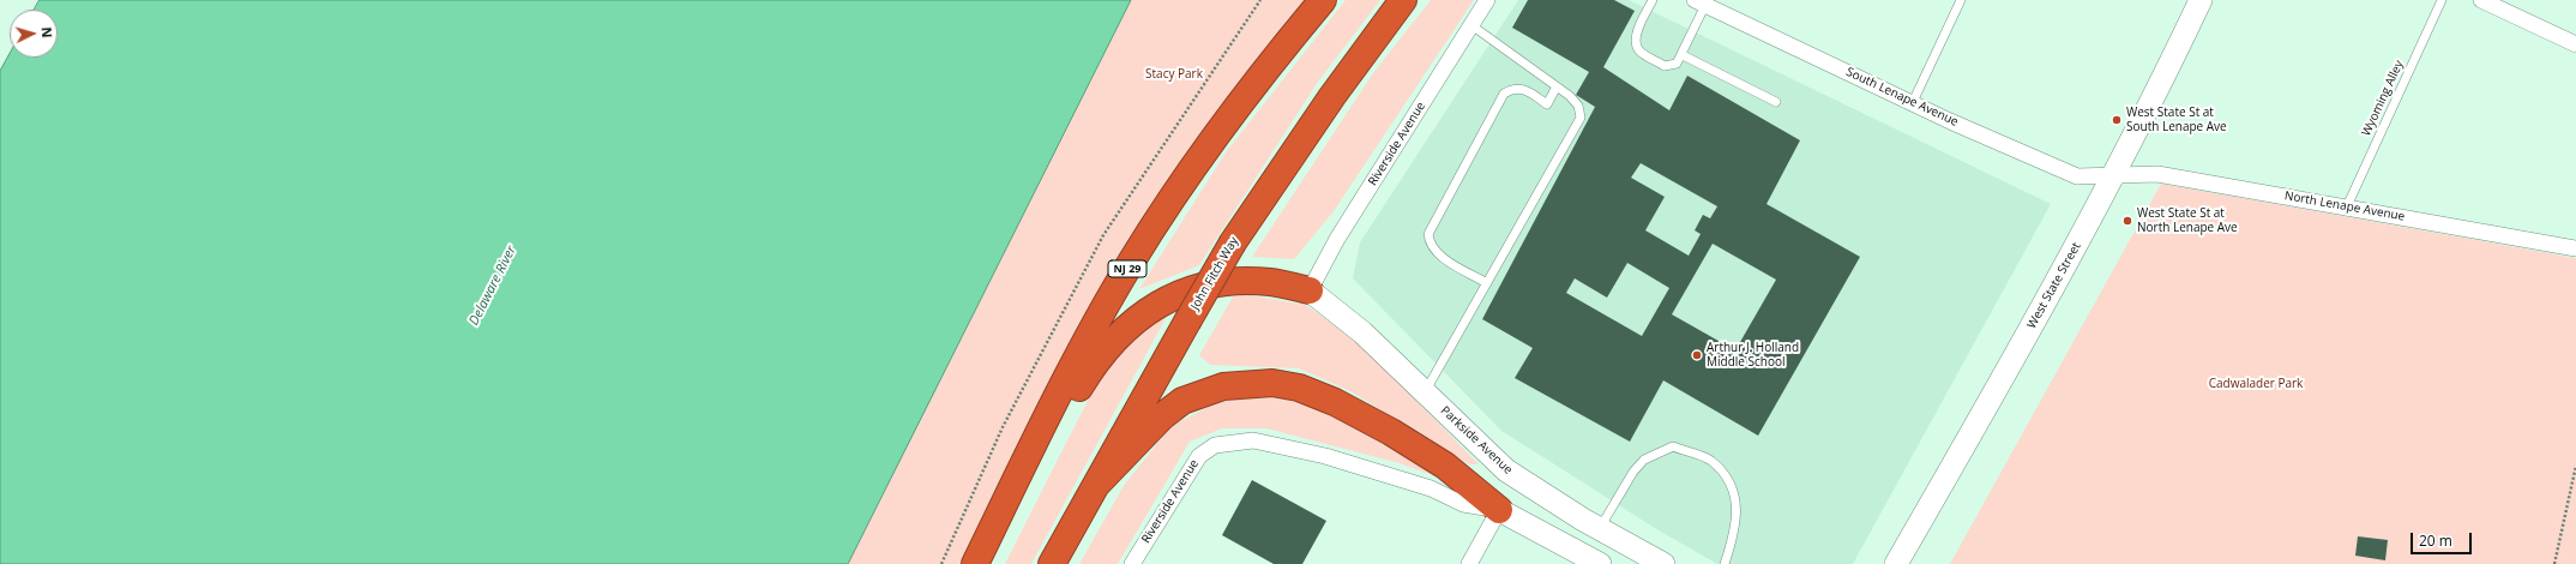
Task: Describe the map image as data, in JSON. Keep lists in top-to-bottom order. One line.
{"streets":{"highway":["NJ 29","John Fitch Way"],"main road":["West State Street","Parkside Avenue"],"street":["South Lenape Avenue","Riverside Avenue","North Lenape Avenue"],"lane":["Wyoming Alley"]},"crossings":[["South Lenape Avenue","North Lenape Avenue"],["South Lenape Avenue","West State Street"],["Wyoming Alley","North Lenape Avenue"],["Riverside Avenue","Parkside Avenue"],["North Lenape Avenue","West State Street"]],"water":["Delaware River"],"parks":["Stacy Park","Cadwalader Park"],"places":["West State St at South Lenape Ave","West State St at North Lenape Ave","Arthur J. Holland Middle School"],"scale_bar":"20 m","north":"right"}
